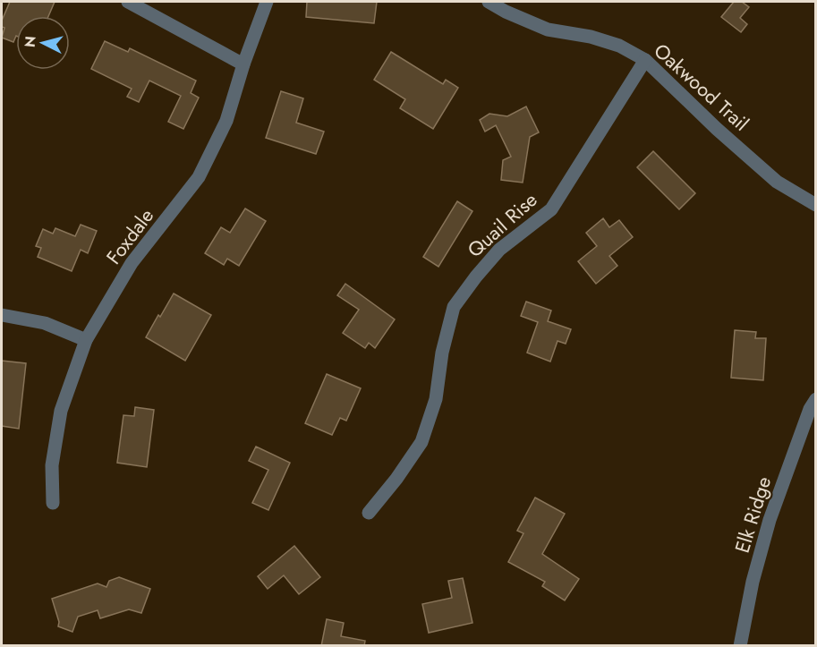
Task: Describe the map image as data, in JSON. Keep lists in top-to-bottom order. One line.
{"streets":{"street":["Oakwood Trail","Quail Rise","Foxdale","Elk Ridge"]},"crossings":[["Oakwood Trail","Quail Rise"]],"north":"left"}
